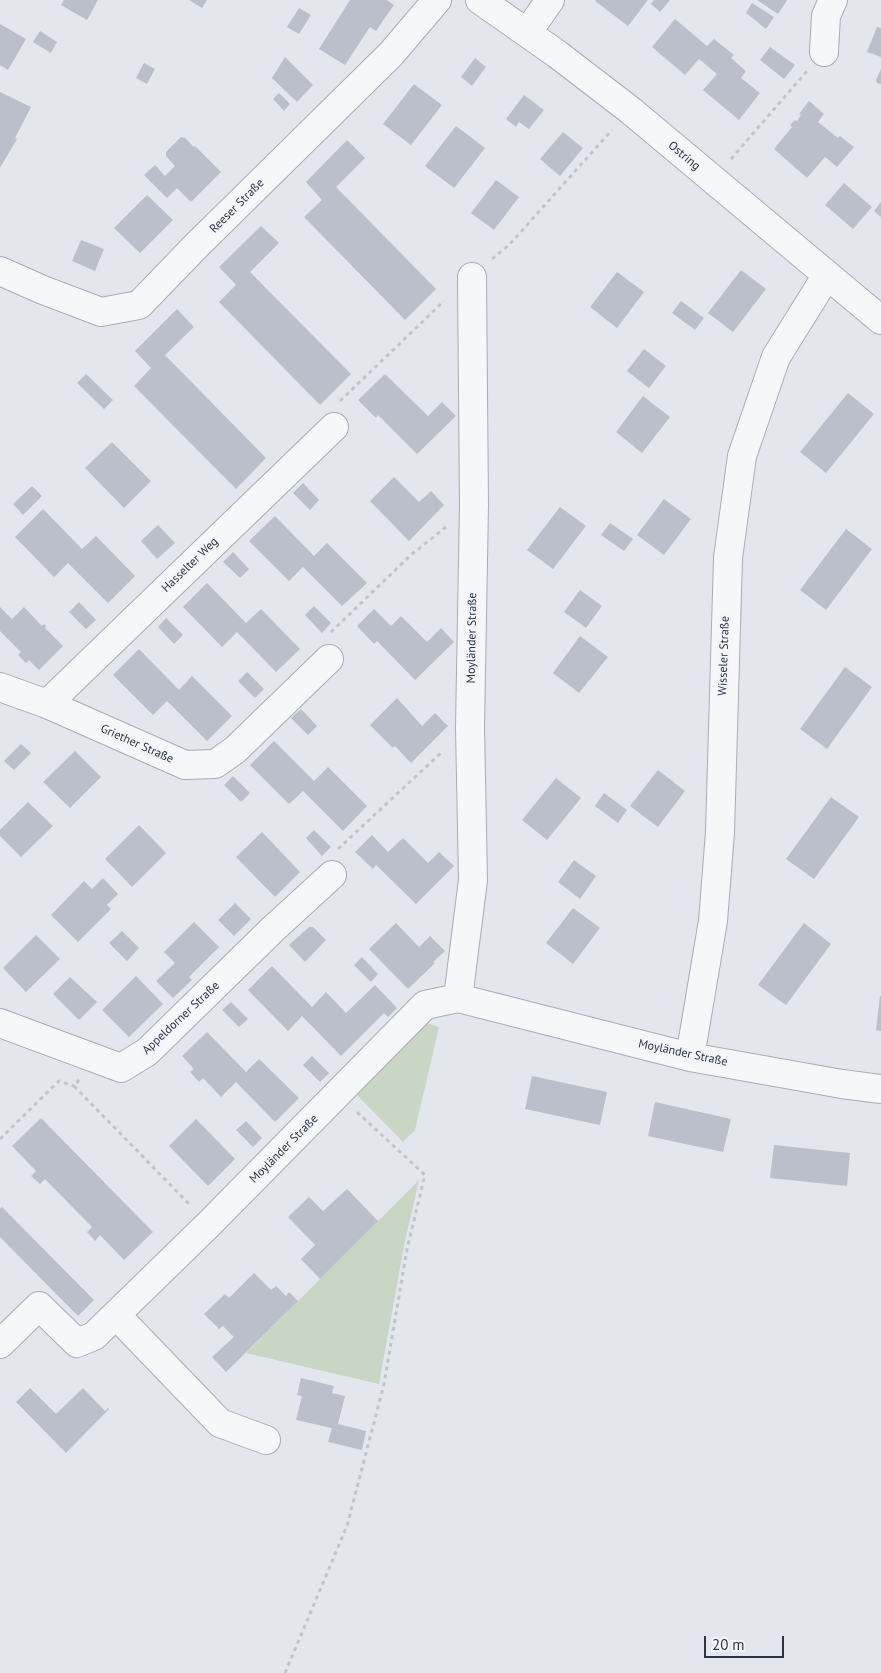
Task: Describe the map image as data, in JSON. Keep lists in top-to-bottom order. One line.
{"streets":{"street":["Ostring","Reeser Straße","Hasselter Weg","Moyländer Straße","Wisseler Straße","Griether Straße","Appeldorner Straße"]},"crossings":[["Ostring","Wisseler Straße"],["Hasselter Weg","Griether Straße"],["Moyländer Straße","Wisseler Straße"]],"scale_bar":"20 m"}
